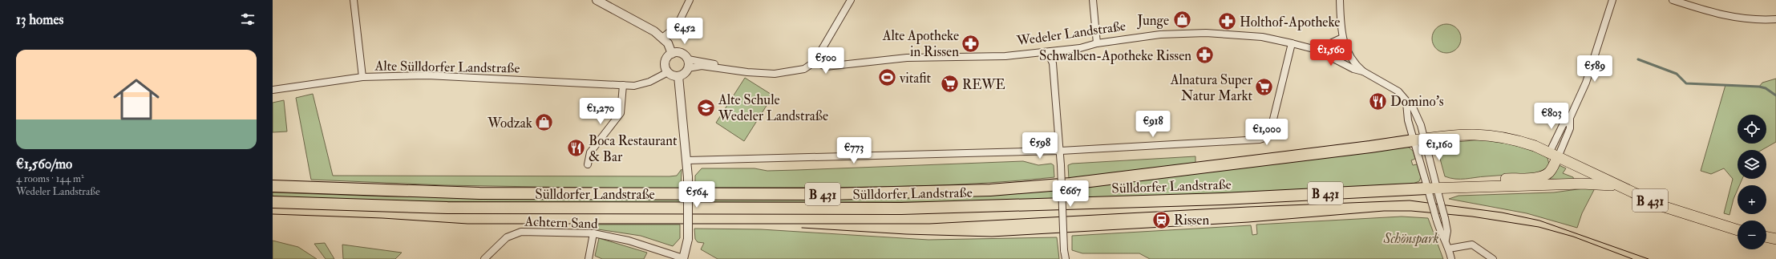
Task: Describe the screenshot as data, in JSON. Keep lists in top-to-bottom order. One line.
{"streets":{"highway":["Sülldorfer Landstraße","B 431"],"street":["Wedeler Landstraße","Alte Sülldorfer Landstraße","Achtern Sand"]},"crossings":[["Wedeler Landstraße","Sülldorfer Landstraße"],["Wedeler Landstraße","B 431"],["Sülldorfer Landstraße","B 431"]],"parks":["Schönspark"],"places":{"shop":["Junge","Wodzak"],"pharmacy":["Holthof-Apotheke","Alte Apotheke in Rissen","Schwalben-Apotheke Rissen"],"sports":["vitafit"],"supermarket":["REWE","Alnatura Super Natur Markt"],"restaurant":["Domino's","Boca Restaurant & Bar"],"school or university":["Alte Schule Wedeler Landstraße"],"station":["Rissen"]},"page":{"heading":"13 homes","price":["€452","€1,560","€500","€589","€1,270","€803","€918","€1,000","€598","€1,160","€773","€667","€564"],"list":[{"name":"€1,560/mo","note":"4 rooms · 144 m² · Wedeler Landstraße"}],"map_buttons":["+","−"]}}
